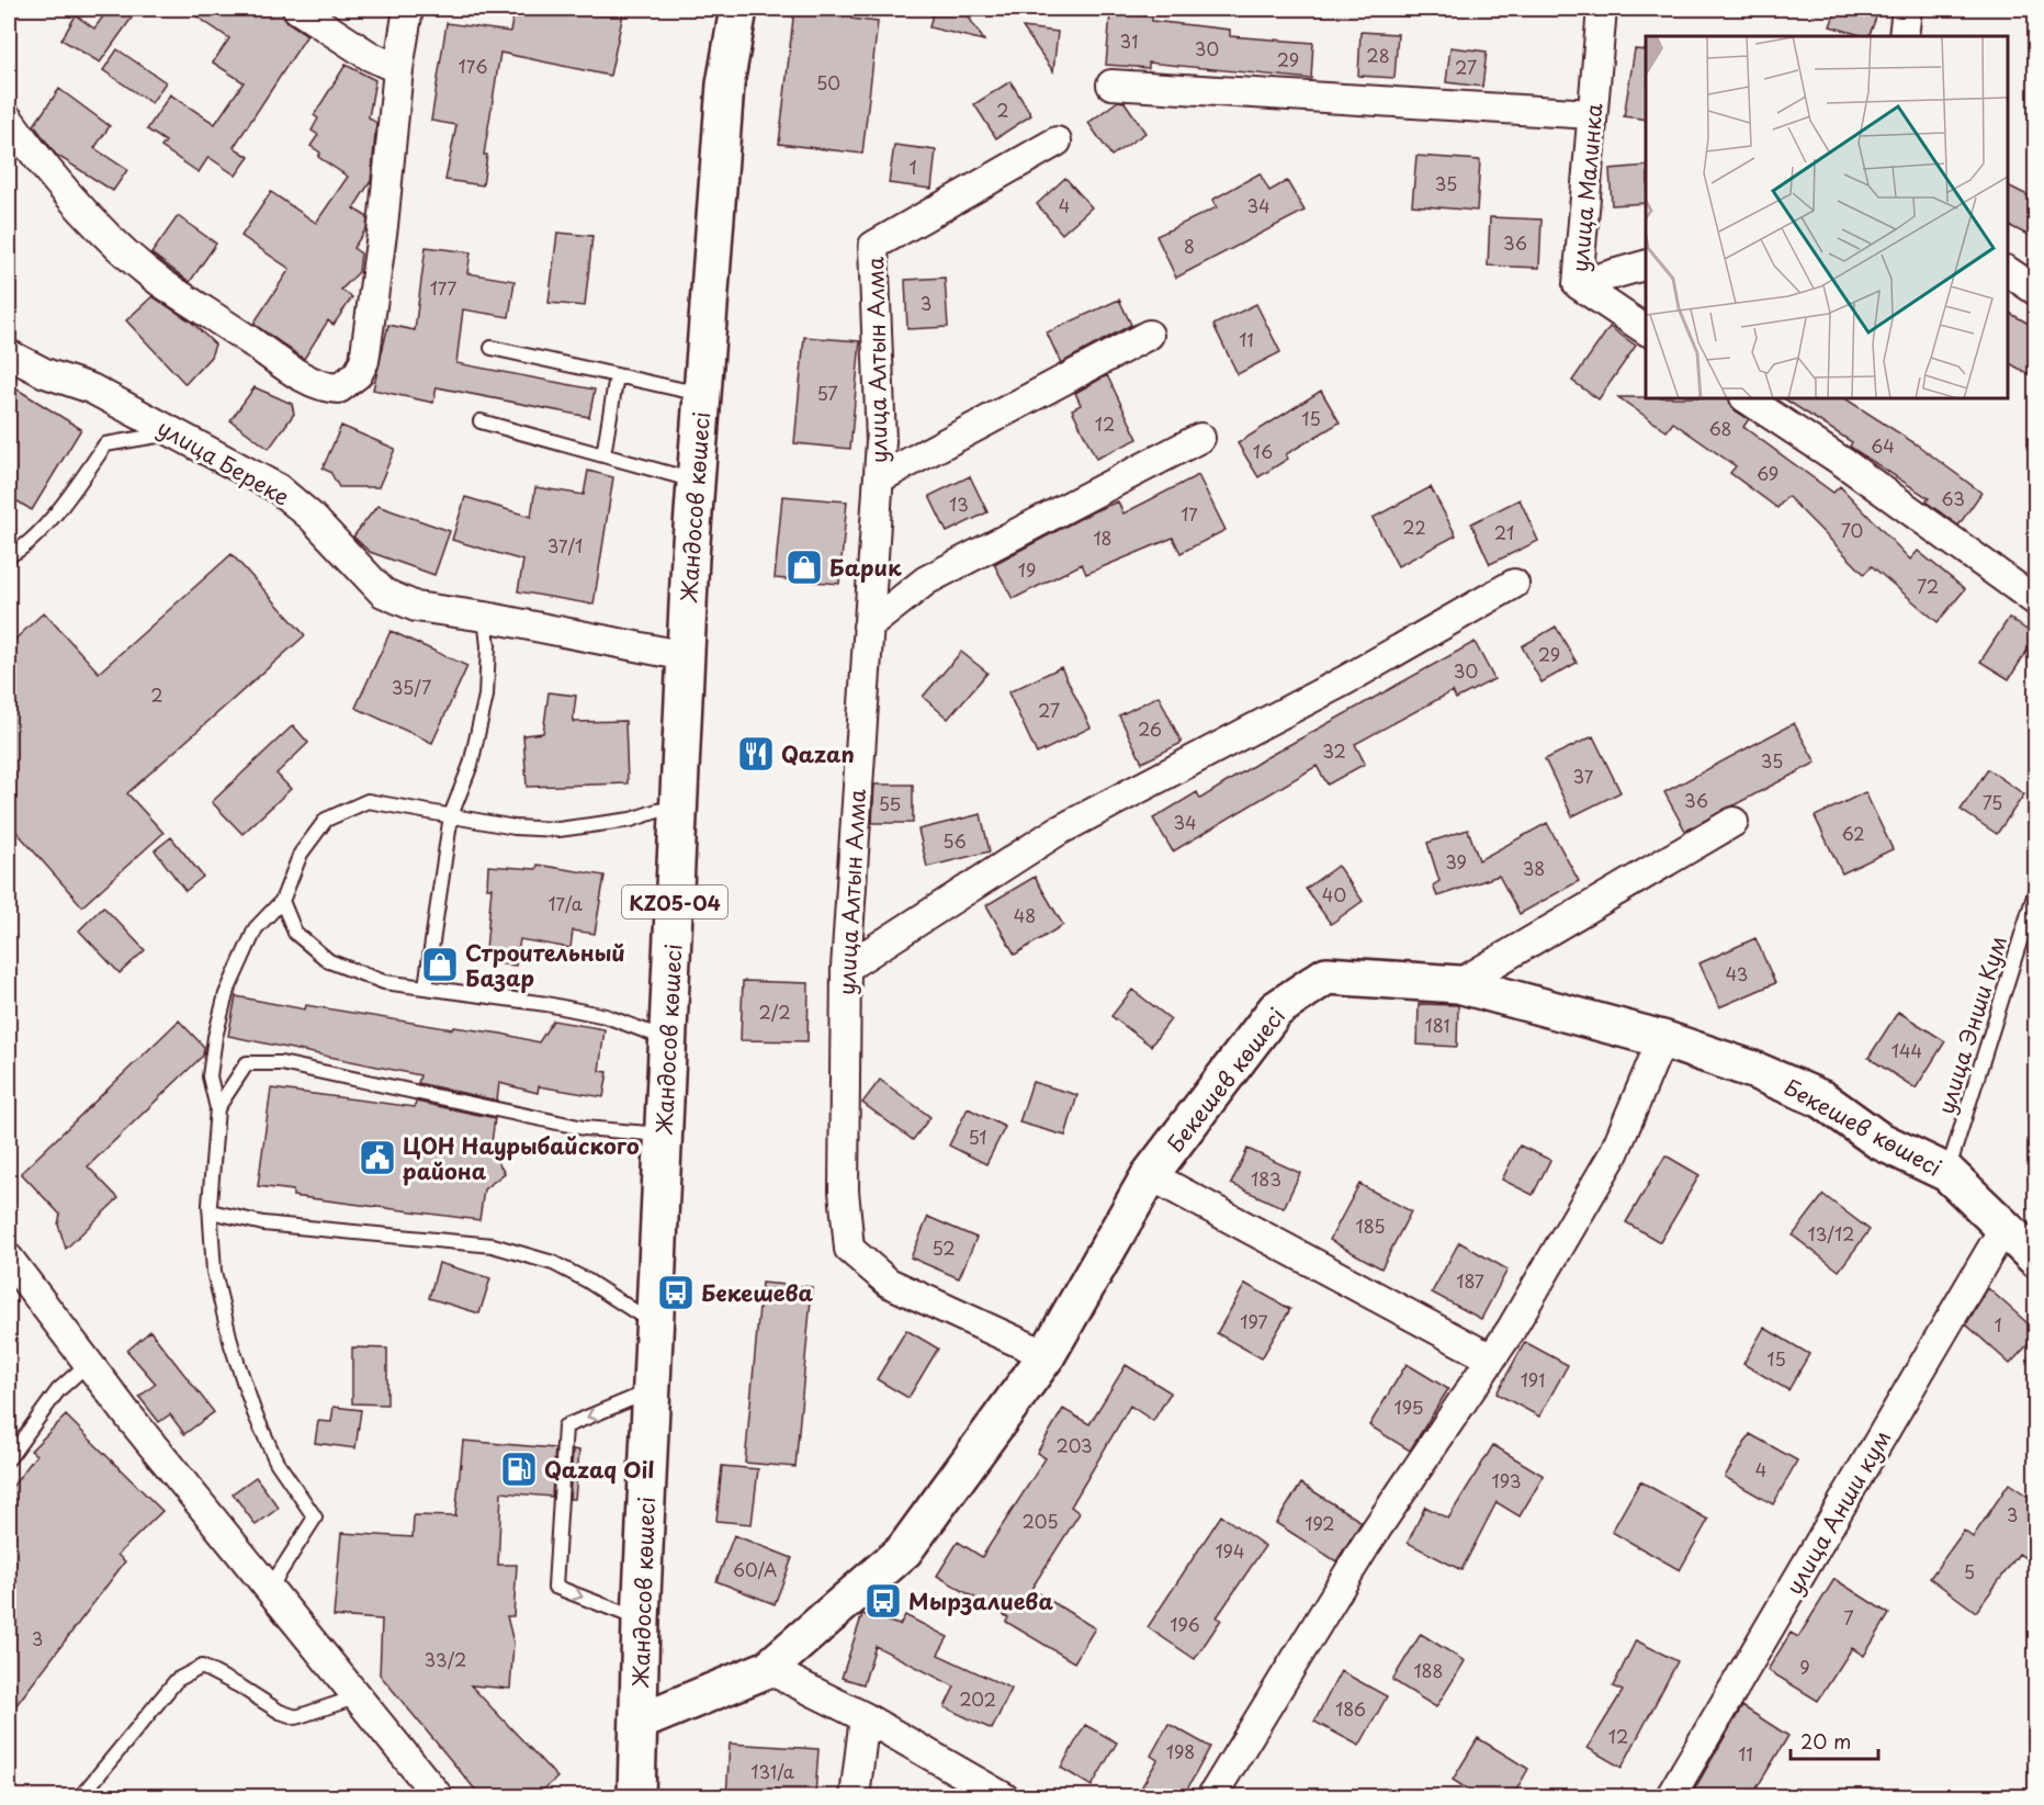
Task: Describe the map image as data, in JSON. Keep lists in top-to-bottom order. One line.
{"streets":{"main road":["Жандосов көшесі","KZ05-04","Бекешев көшесі"],"street":["улица Малинка","улица Алтын Алма","улица Береке","улица Анши кум"],"lane":["улица Энши Кум"]},"crossings":[["улица Алтын Алма","Бекешев көшесі"],["улица Береке","Жандосов көшесі"],["Жандосов көшесі","Бекешев көшесі"],["улица Энши Кум","Бекешев көшесі"],["Бекешев көшесі","улица Анши кум"]],"places":{"shop":["Барик","Строительный Базар"],"restaurant":["Qazan"],"public building":["ЦОН Наурыбайского района"],"bus stop":["Бекешева","Мырзалиева"],"fuel station":["Qazaq Oil"]},"house_numbers":["31","30","28","29","176","27","50","2","1","35","4","34","36","8","177","3","11","57","15","12","68","64","16","69","63","13","17","22","70","21","18","37/1","19","72","29","30","35/7","2","27","26","32","35","37","36","75","55","34","62","56","39","38","40","17/а","48","43","2/2","181","144","51","183","185","13/12","52","187","197","1","15","191","195","203","4","193","3","205","192","194","60/А","5","7","196","3","33/2","9","188","202","186","12","198","11","131/а"],"scale_bar":"20 m"}
